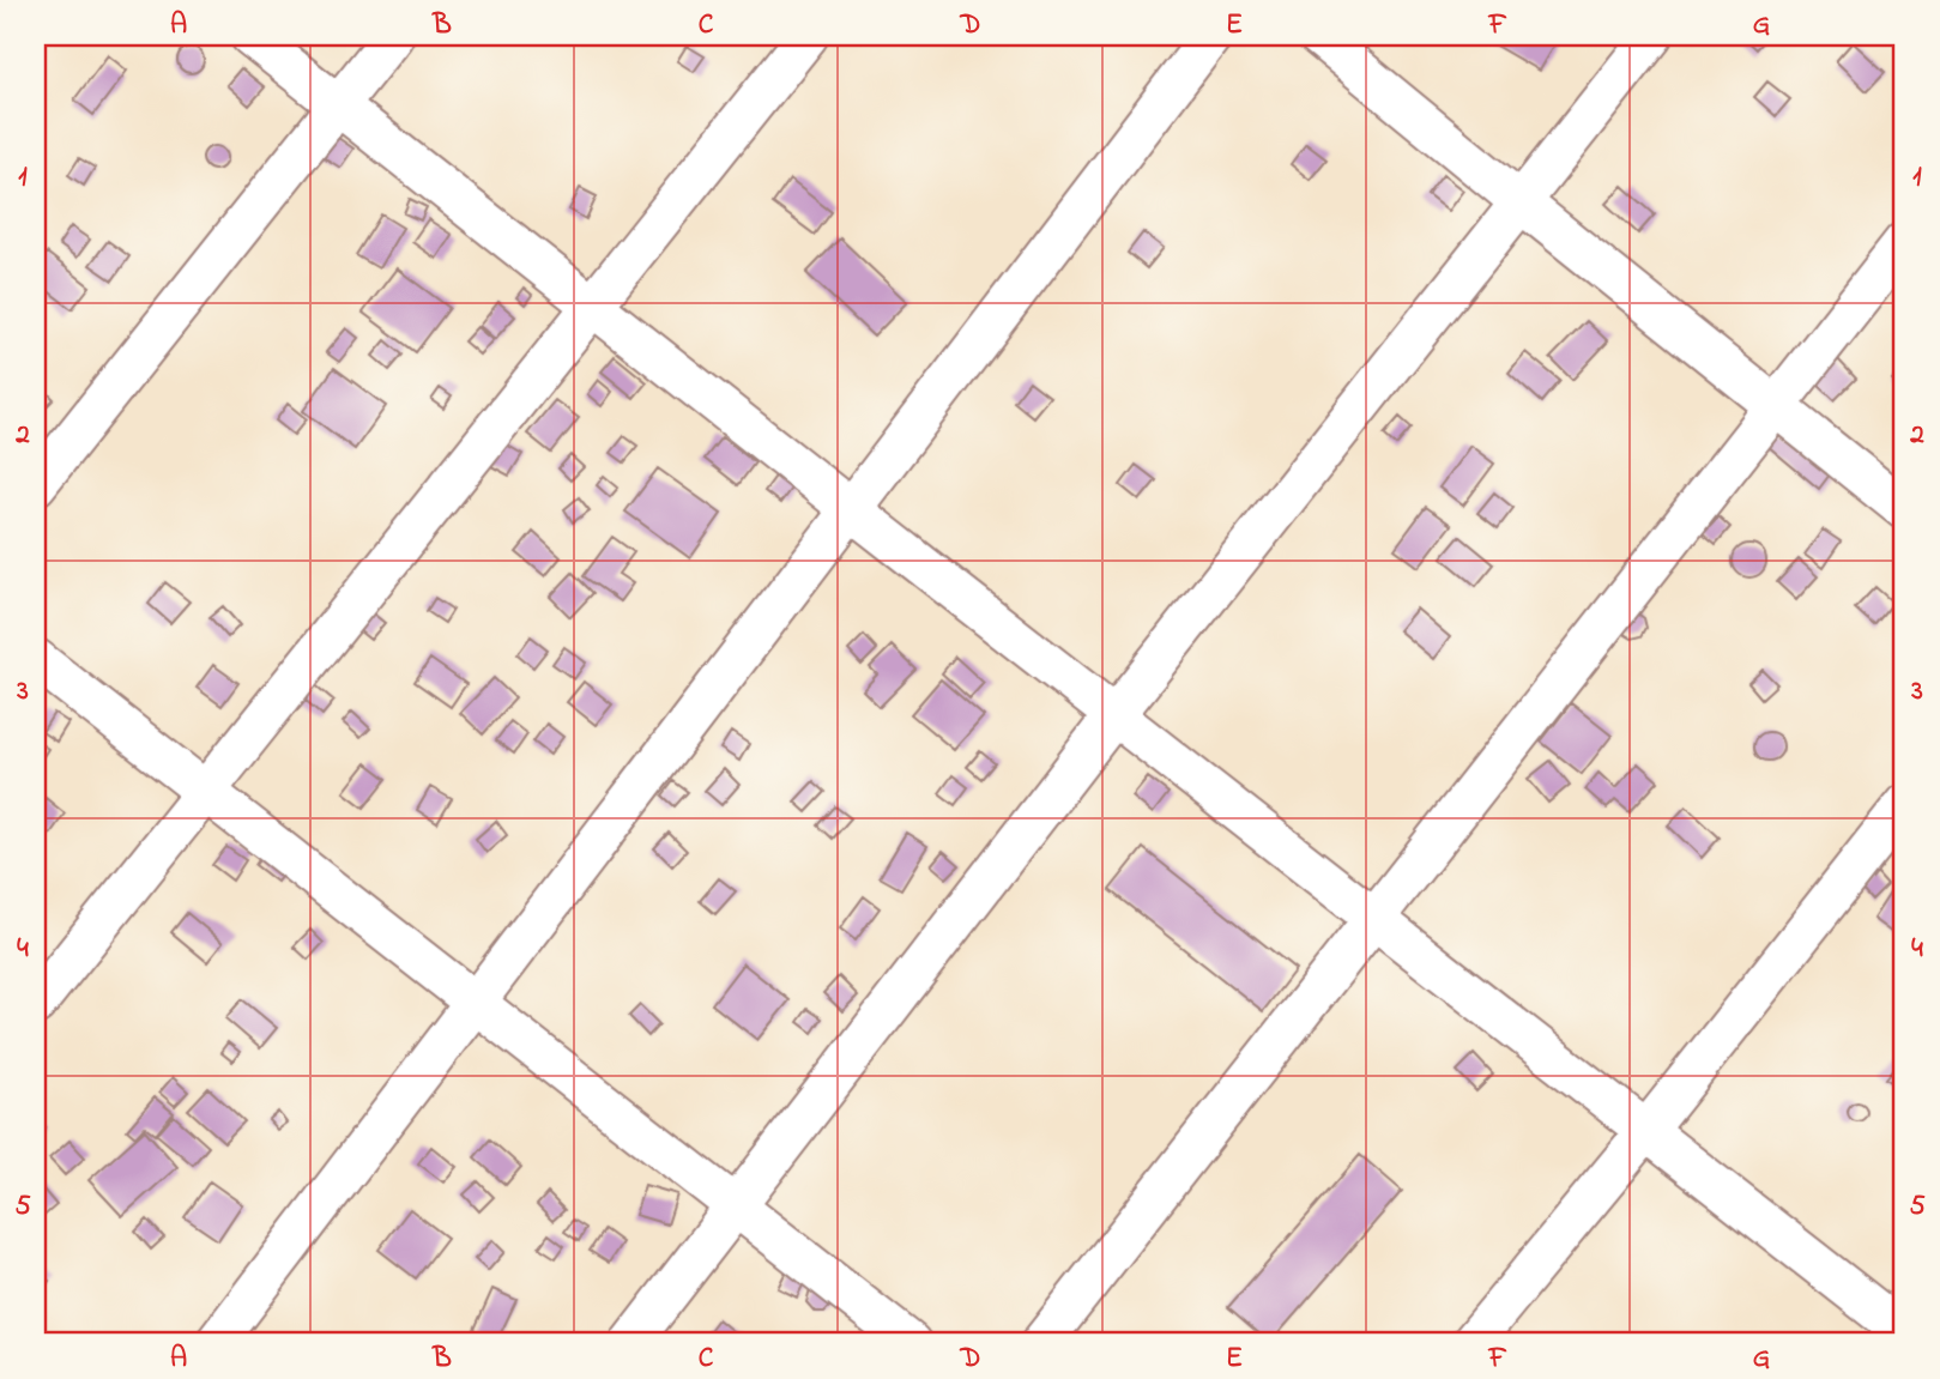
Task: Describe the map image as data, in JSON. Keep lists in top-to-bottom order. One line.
{"grid":{"columns":["A","B","C","D","E","F","G"],"rows":["1","2","3","4","5"]}}
